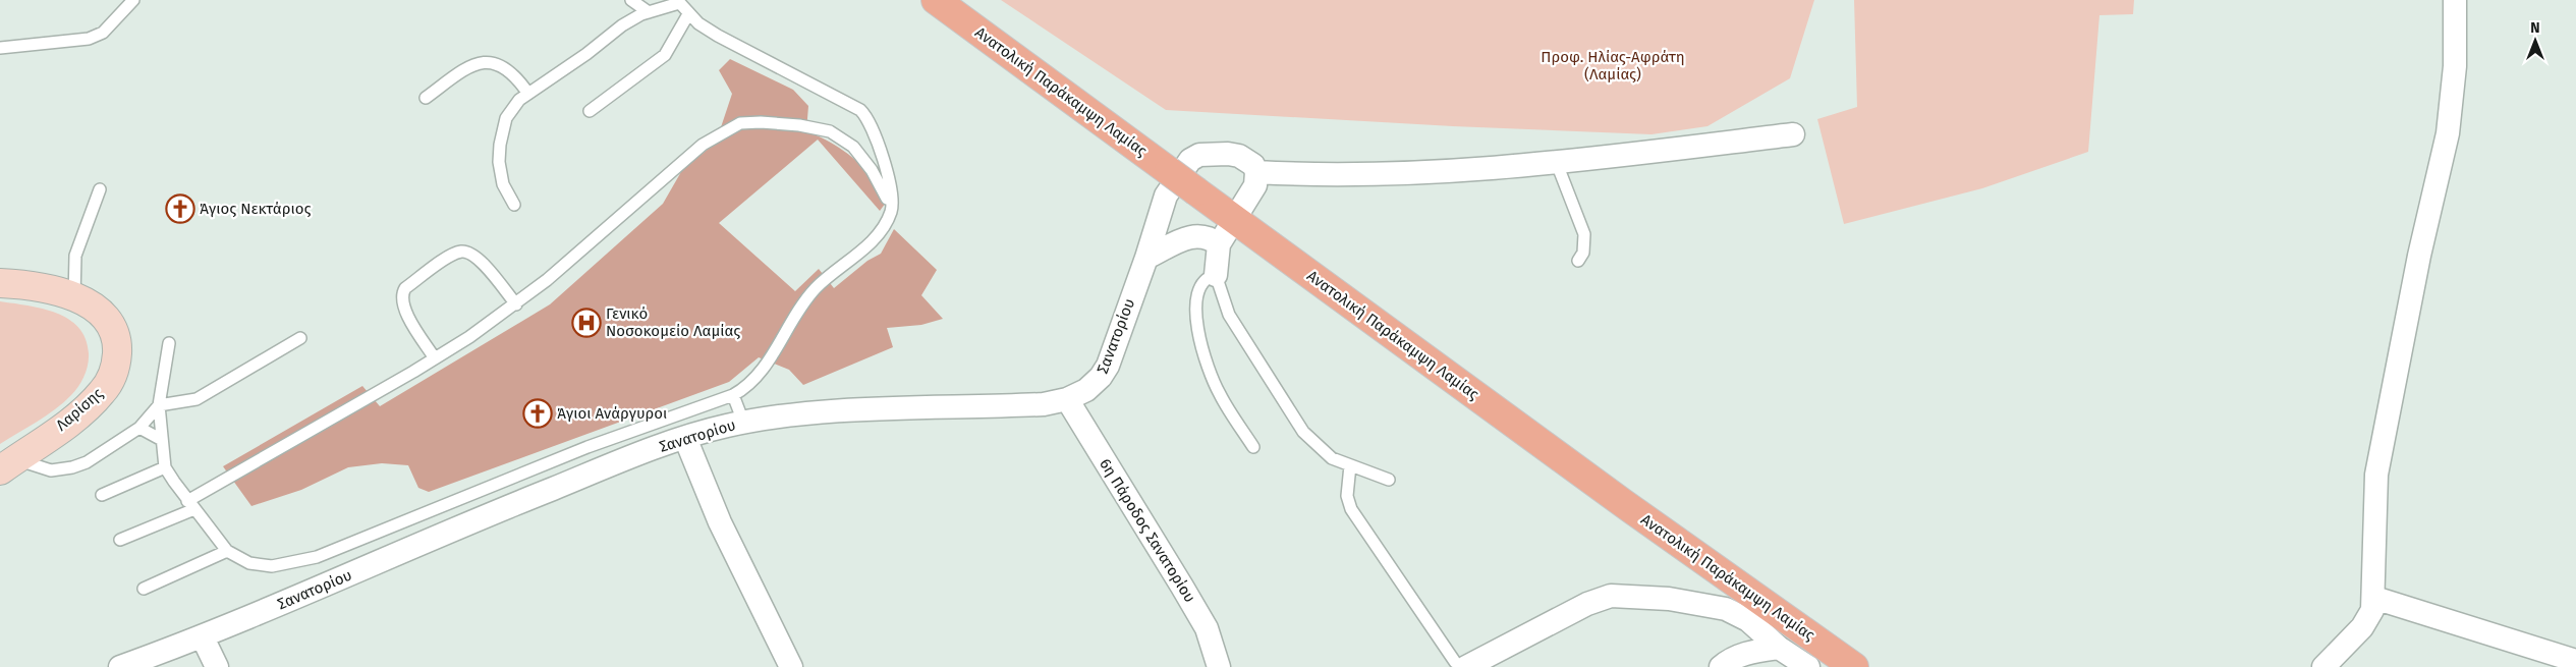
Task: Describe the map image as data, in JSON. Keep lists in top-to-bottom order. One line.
{"streets":{"main road":["Ανατολική Παράκαμψη Λαμίας","Λαρίσης"],"street":["Σανατορίου","6η Πάροδος Σανατορίου"]},"crossings":[["Σανατορίου","6η Πάροδος Σανατορίου"]],"parks":["Προφ. Ηλίας-Αφράτη (Λαμίας)"],"places":{"church":["Άγιος Νεκτάριος","Άγιοι Ανάργυροι"],"hospital":["Γενικό Νοσοκομείο Λαμίας"]},"north":"top"}
